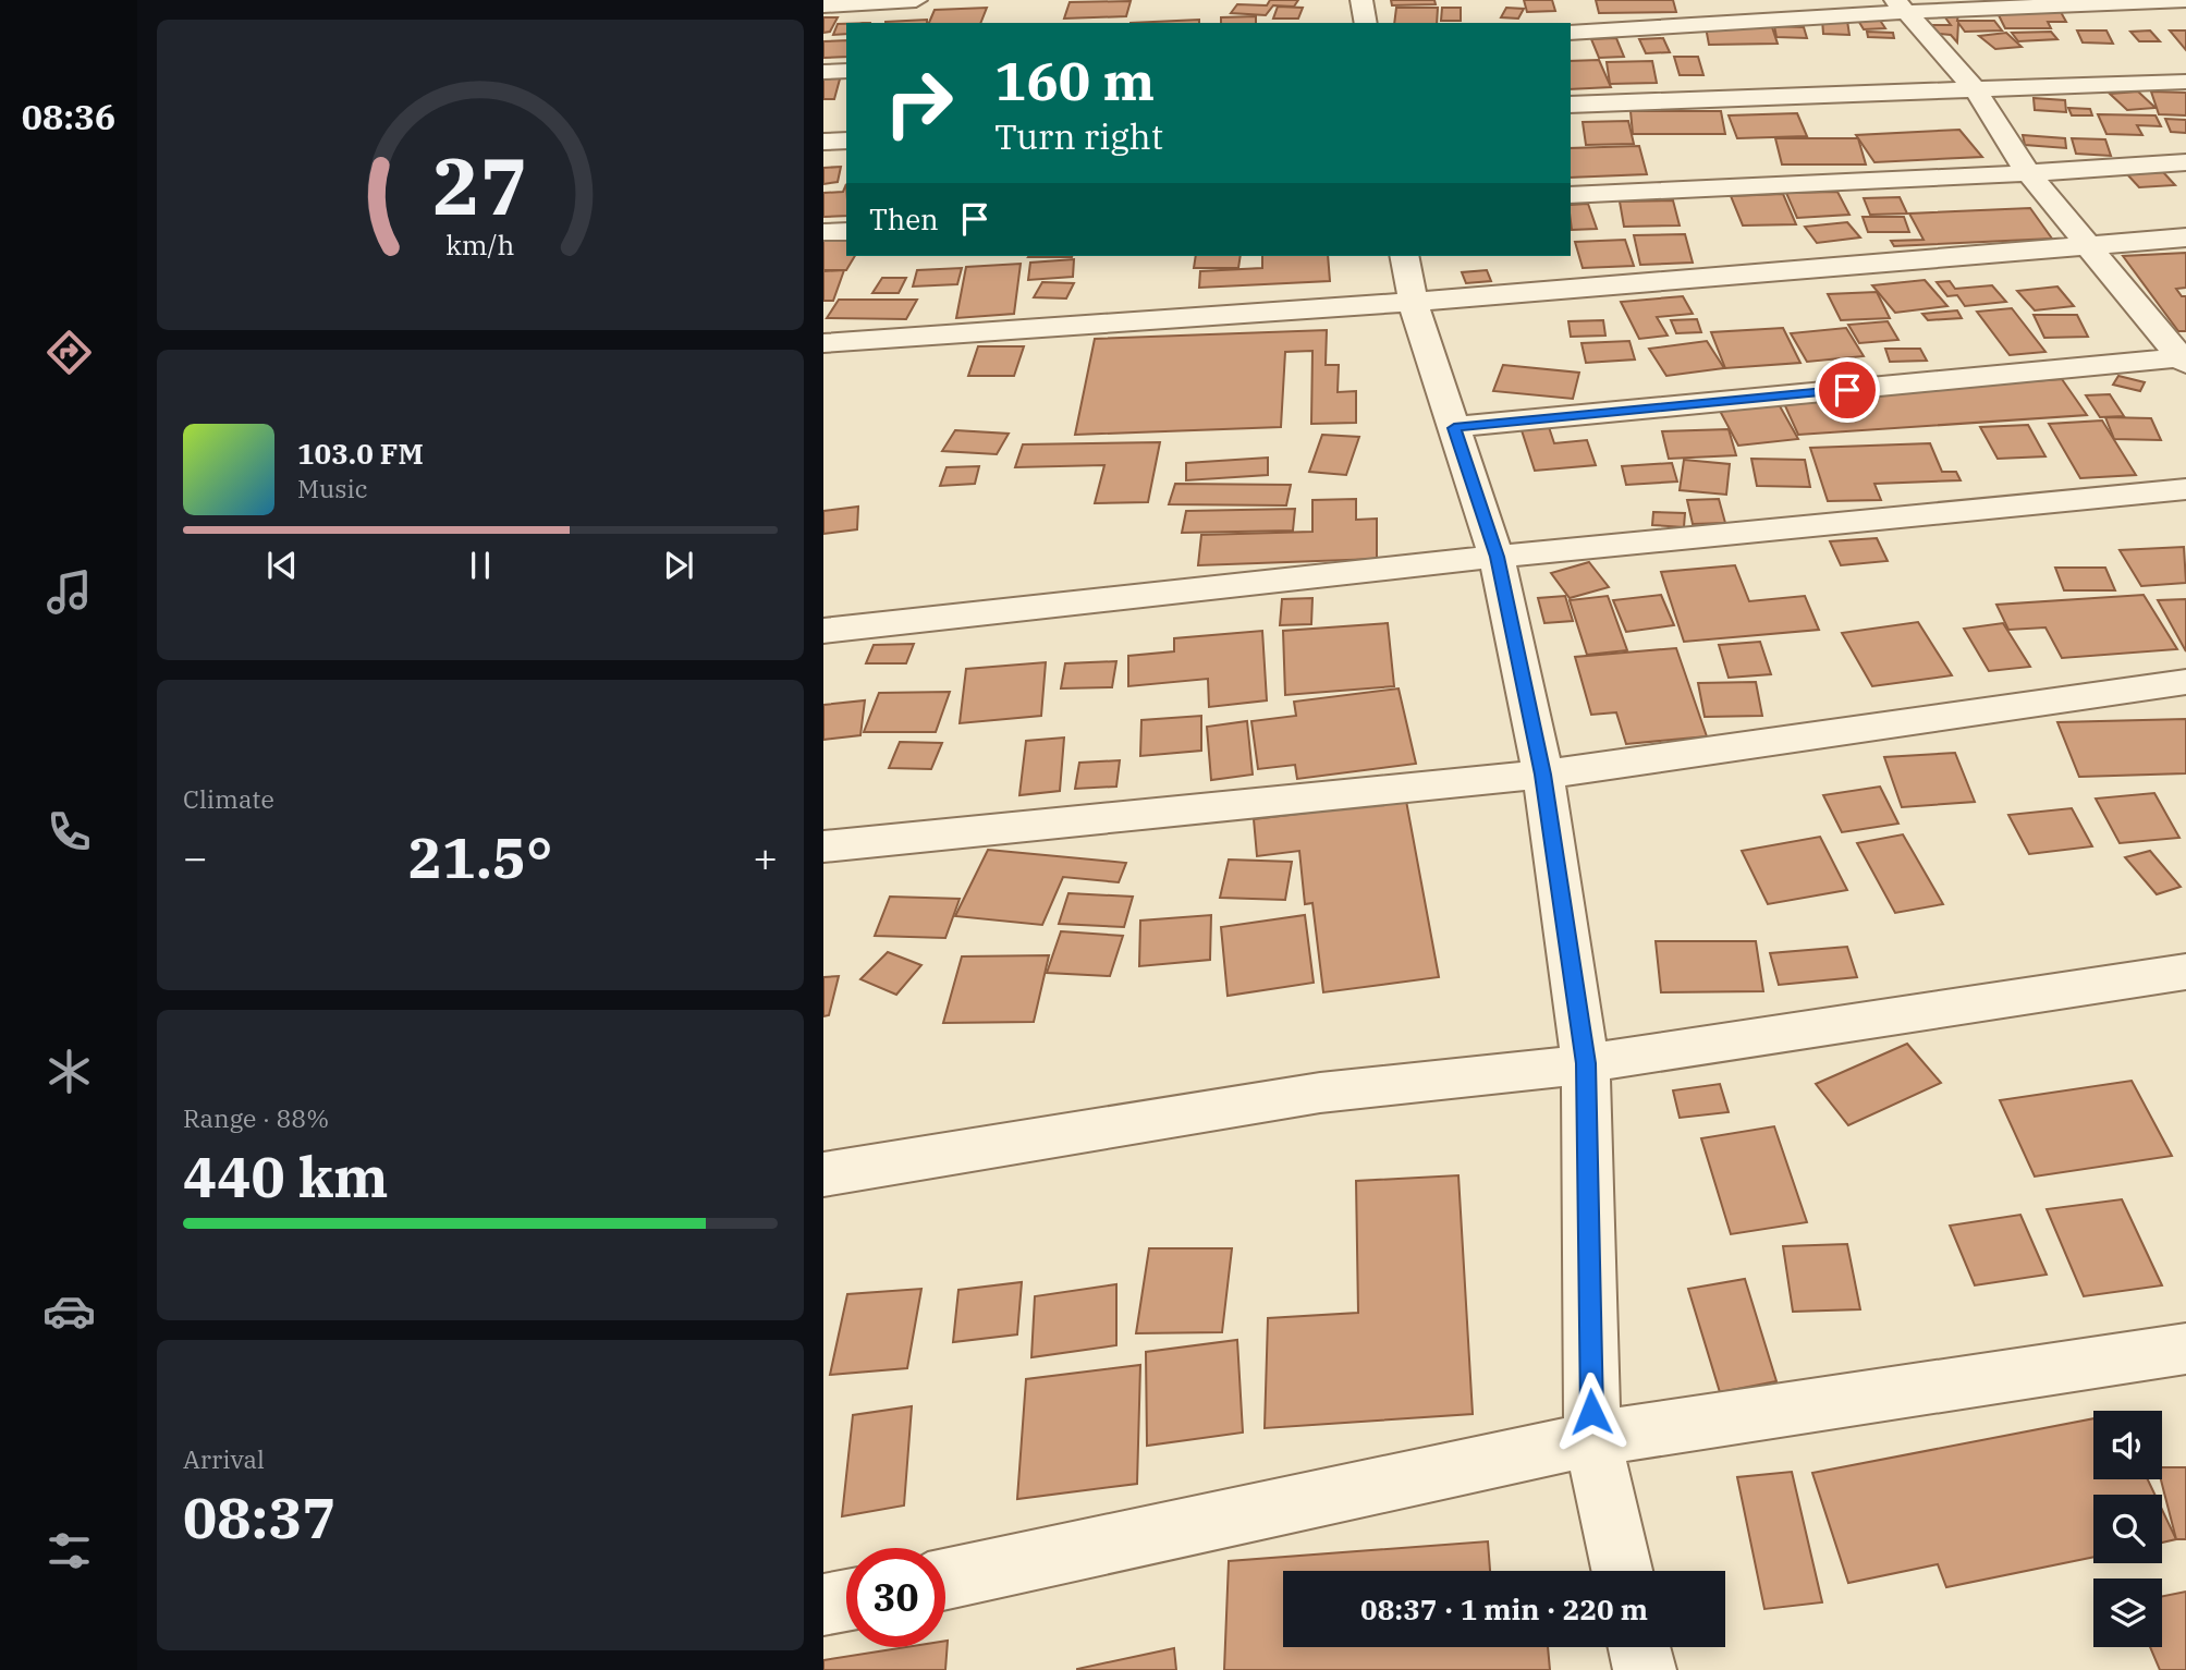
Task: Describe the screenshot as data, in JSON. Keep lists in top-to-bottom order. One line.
{"page":{"tabs":"08:36","turn":["160 m","Turn right"],"then":"Then","song":["103.0 FM","Music"],"tile":["Climate",["Range · 88%","440 km"],["Arrival","08:37"]],"heat":["−","21.5°","+"],"limit":"30","trip":"08:37 · 1 min · 220 m","gauge":["27","km/h"]}}
